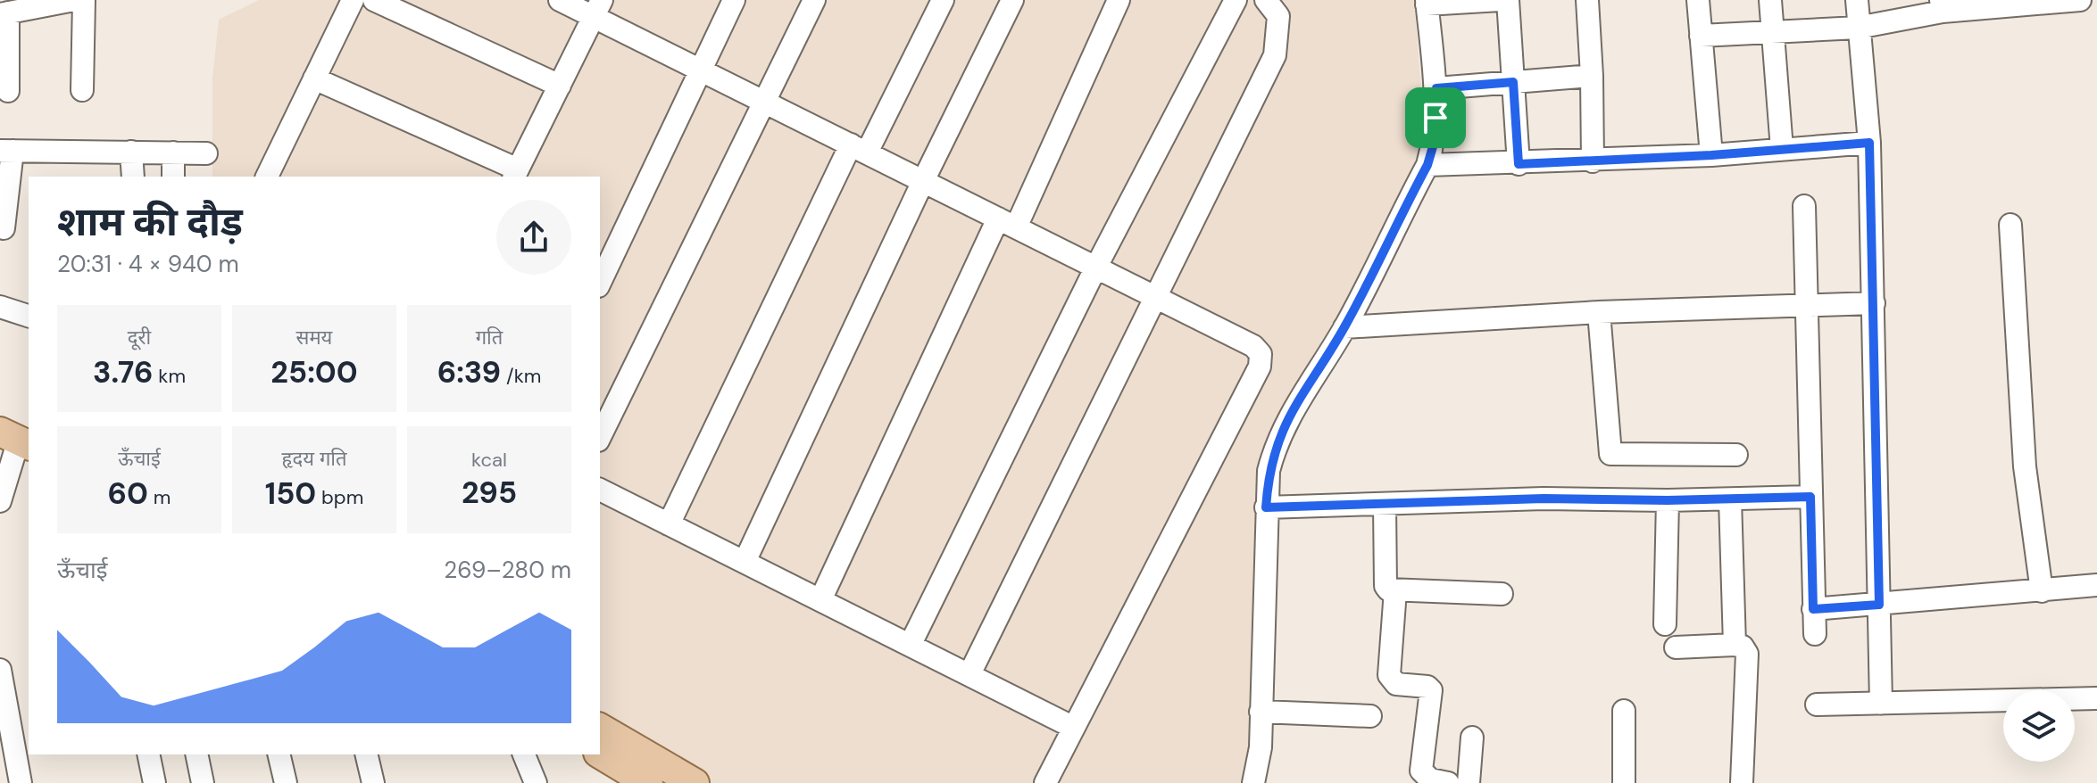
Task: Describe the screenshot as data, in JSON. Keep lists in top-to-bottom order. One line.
{"page":{"heading":["शाम की दौड़","20:31 · 4 × 940 m"],"stats":[["दूरी","3.76 km"],["समय","25:00"],["गति","6:39 /km"],["ऊँचाई","60 m"],["हृदय गति","150 bpm"],["kcal","295"]],"chart":["ऊँचाई","269–280 m"]}}
